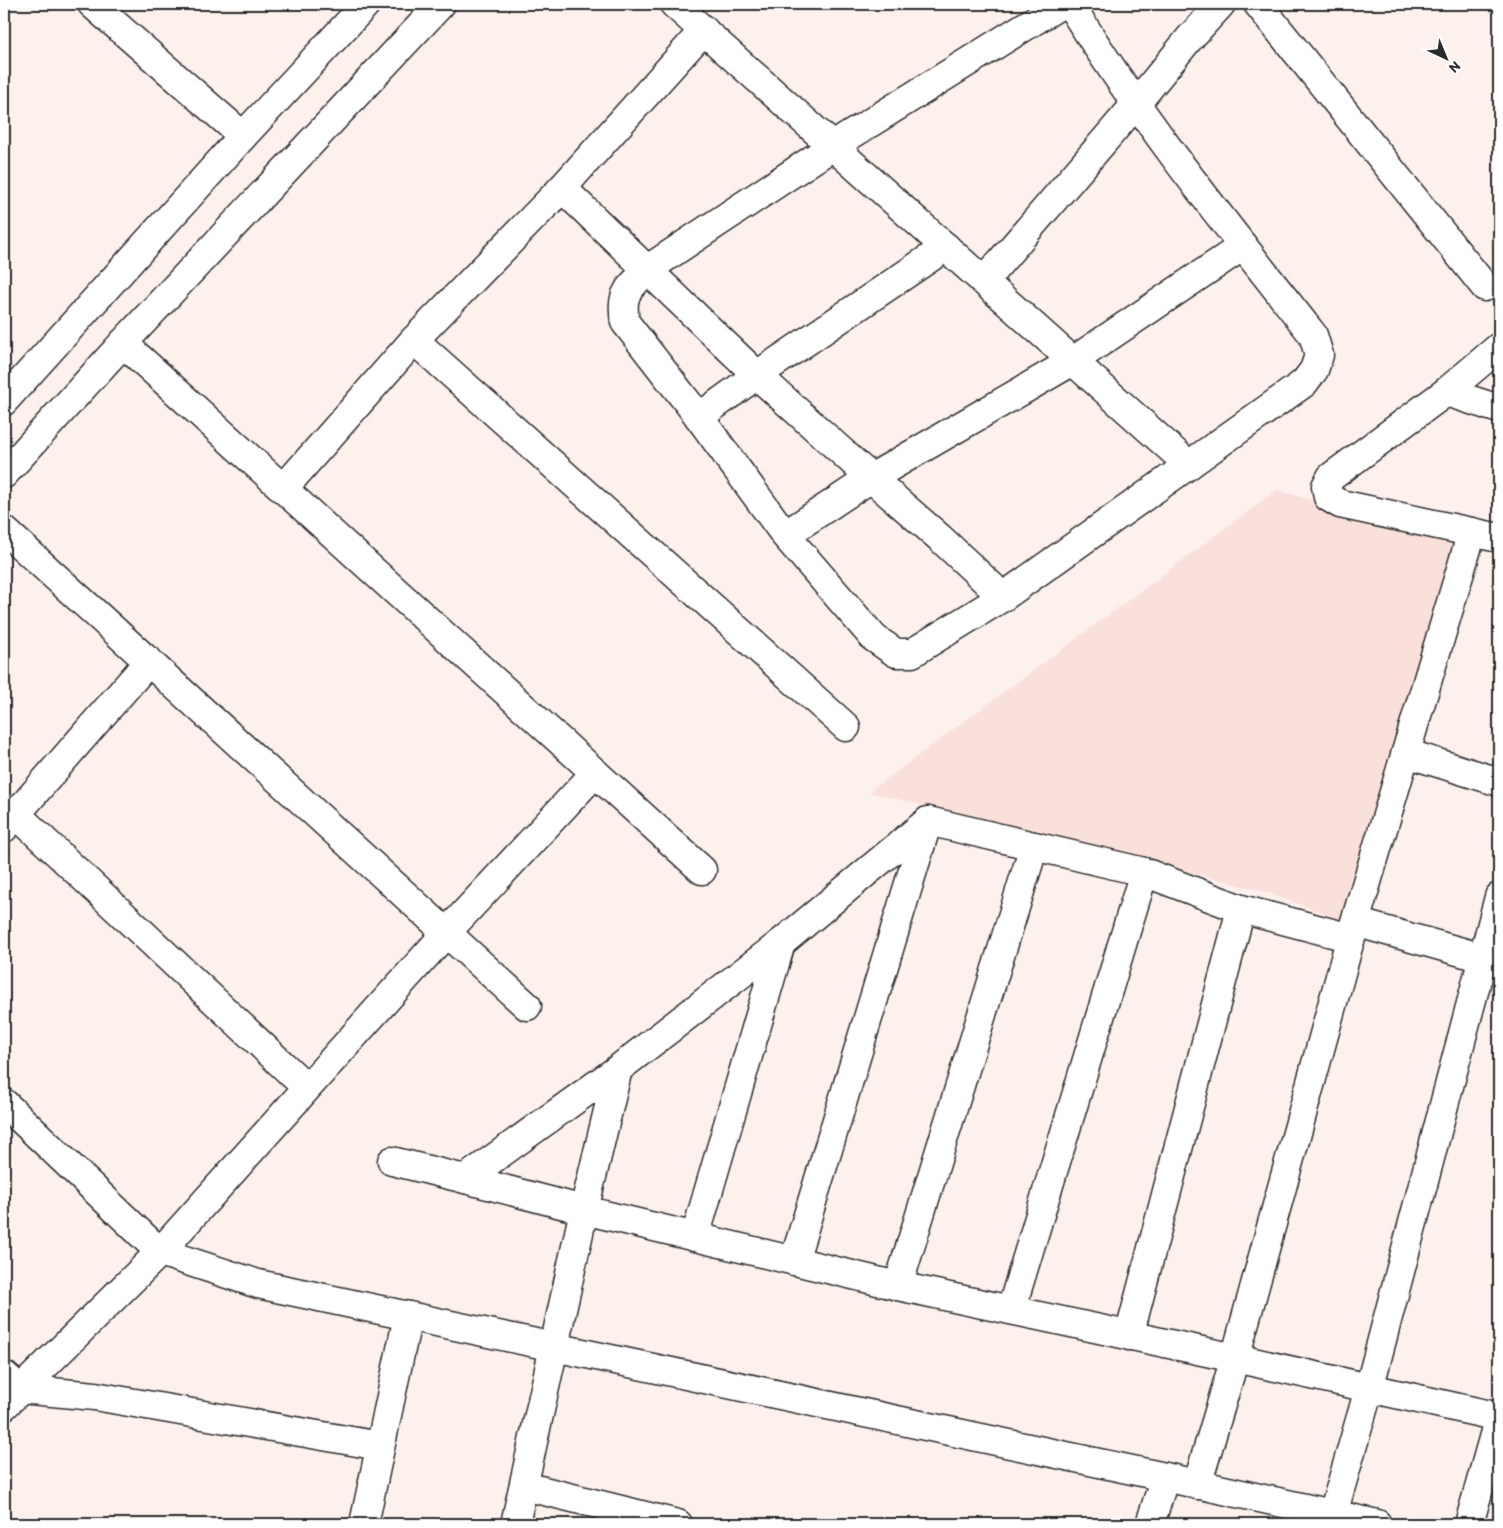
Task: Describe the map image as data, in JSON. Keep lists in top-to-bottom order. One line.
{"north":"bottom right"}
